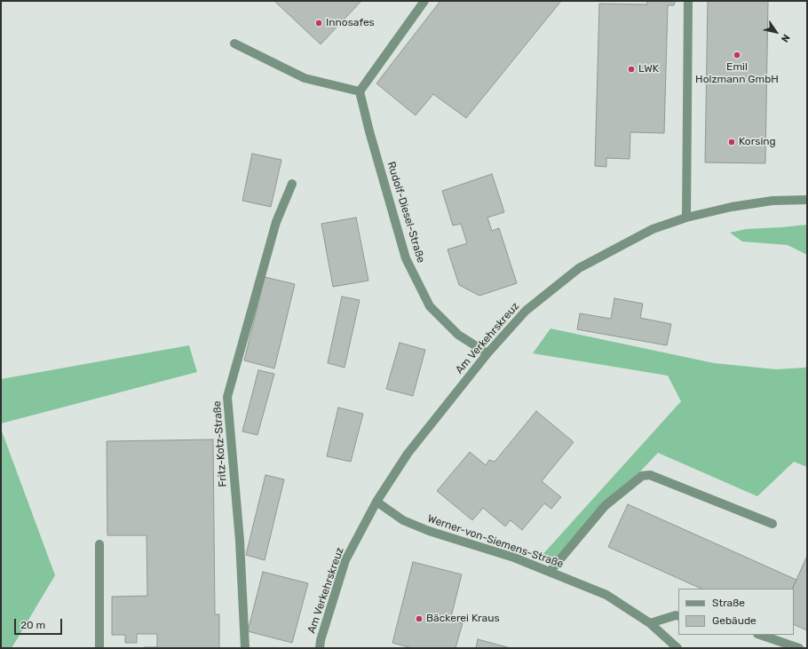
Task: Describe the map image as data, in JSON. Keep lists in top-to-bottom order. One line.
{"streets":{"street":["Rudolf-Diesel-Straße","Am Verkehrskreuz","Fritz-Kotz-Straße","Werner-von-Siemens-Straße"]},"crossings":[["Rudolf-Diesel-Straße","Am Verkehrskreuz"],["Am Verkehrskreuz","Werner-von-Siemens-Straße"]],"places":["Innosafes","Emil Holzmann GmbH","LWK","Korsing","Bäckerei Kraus"],"legend":["Straße","Gebäude"],"scale_bar":"20 m","north":"bottom right"}
